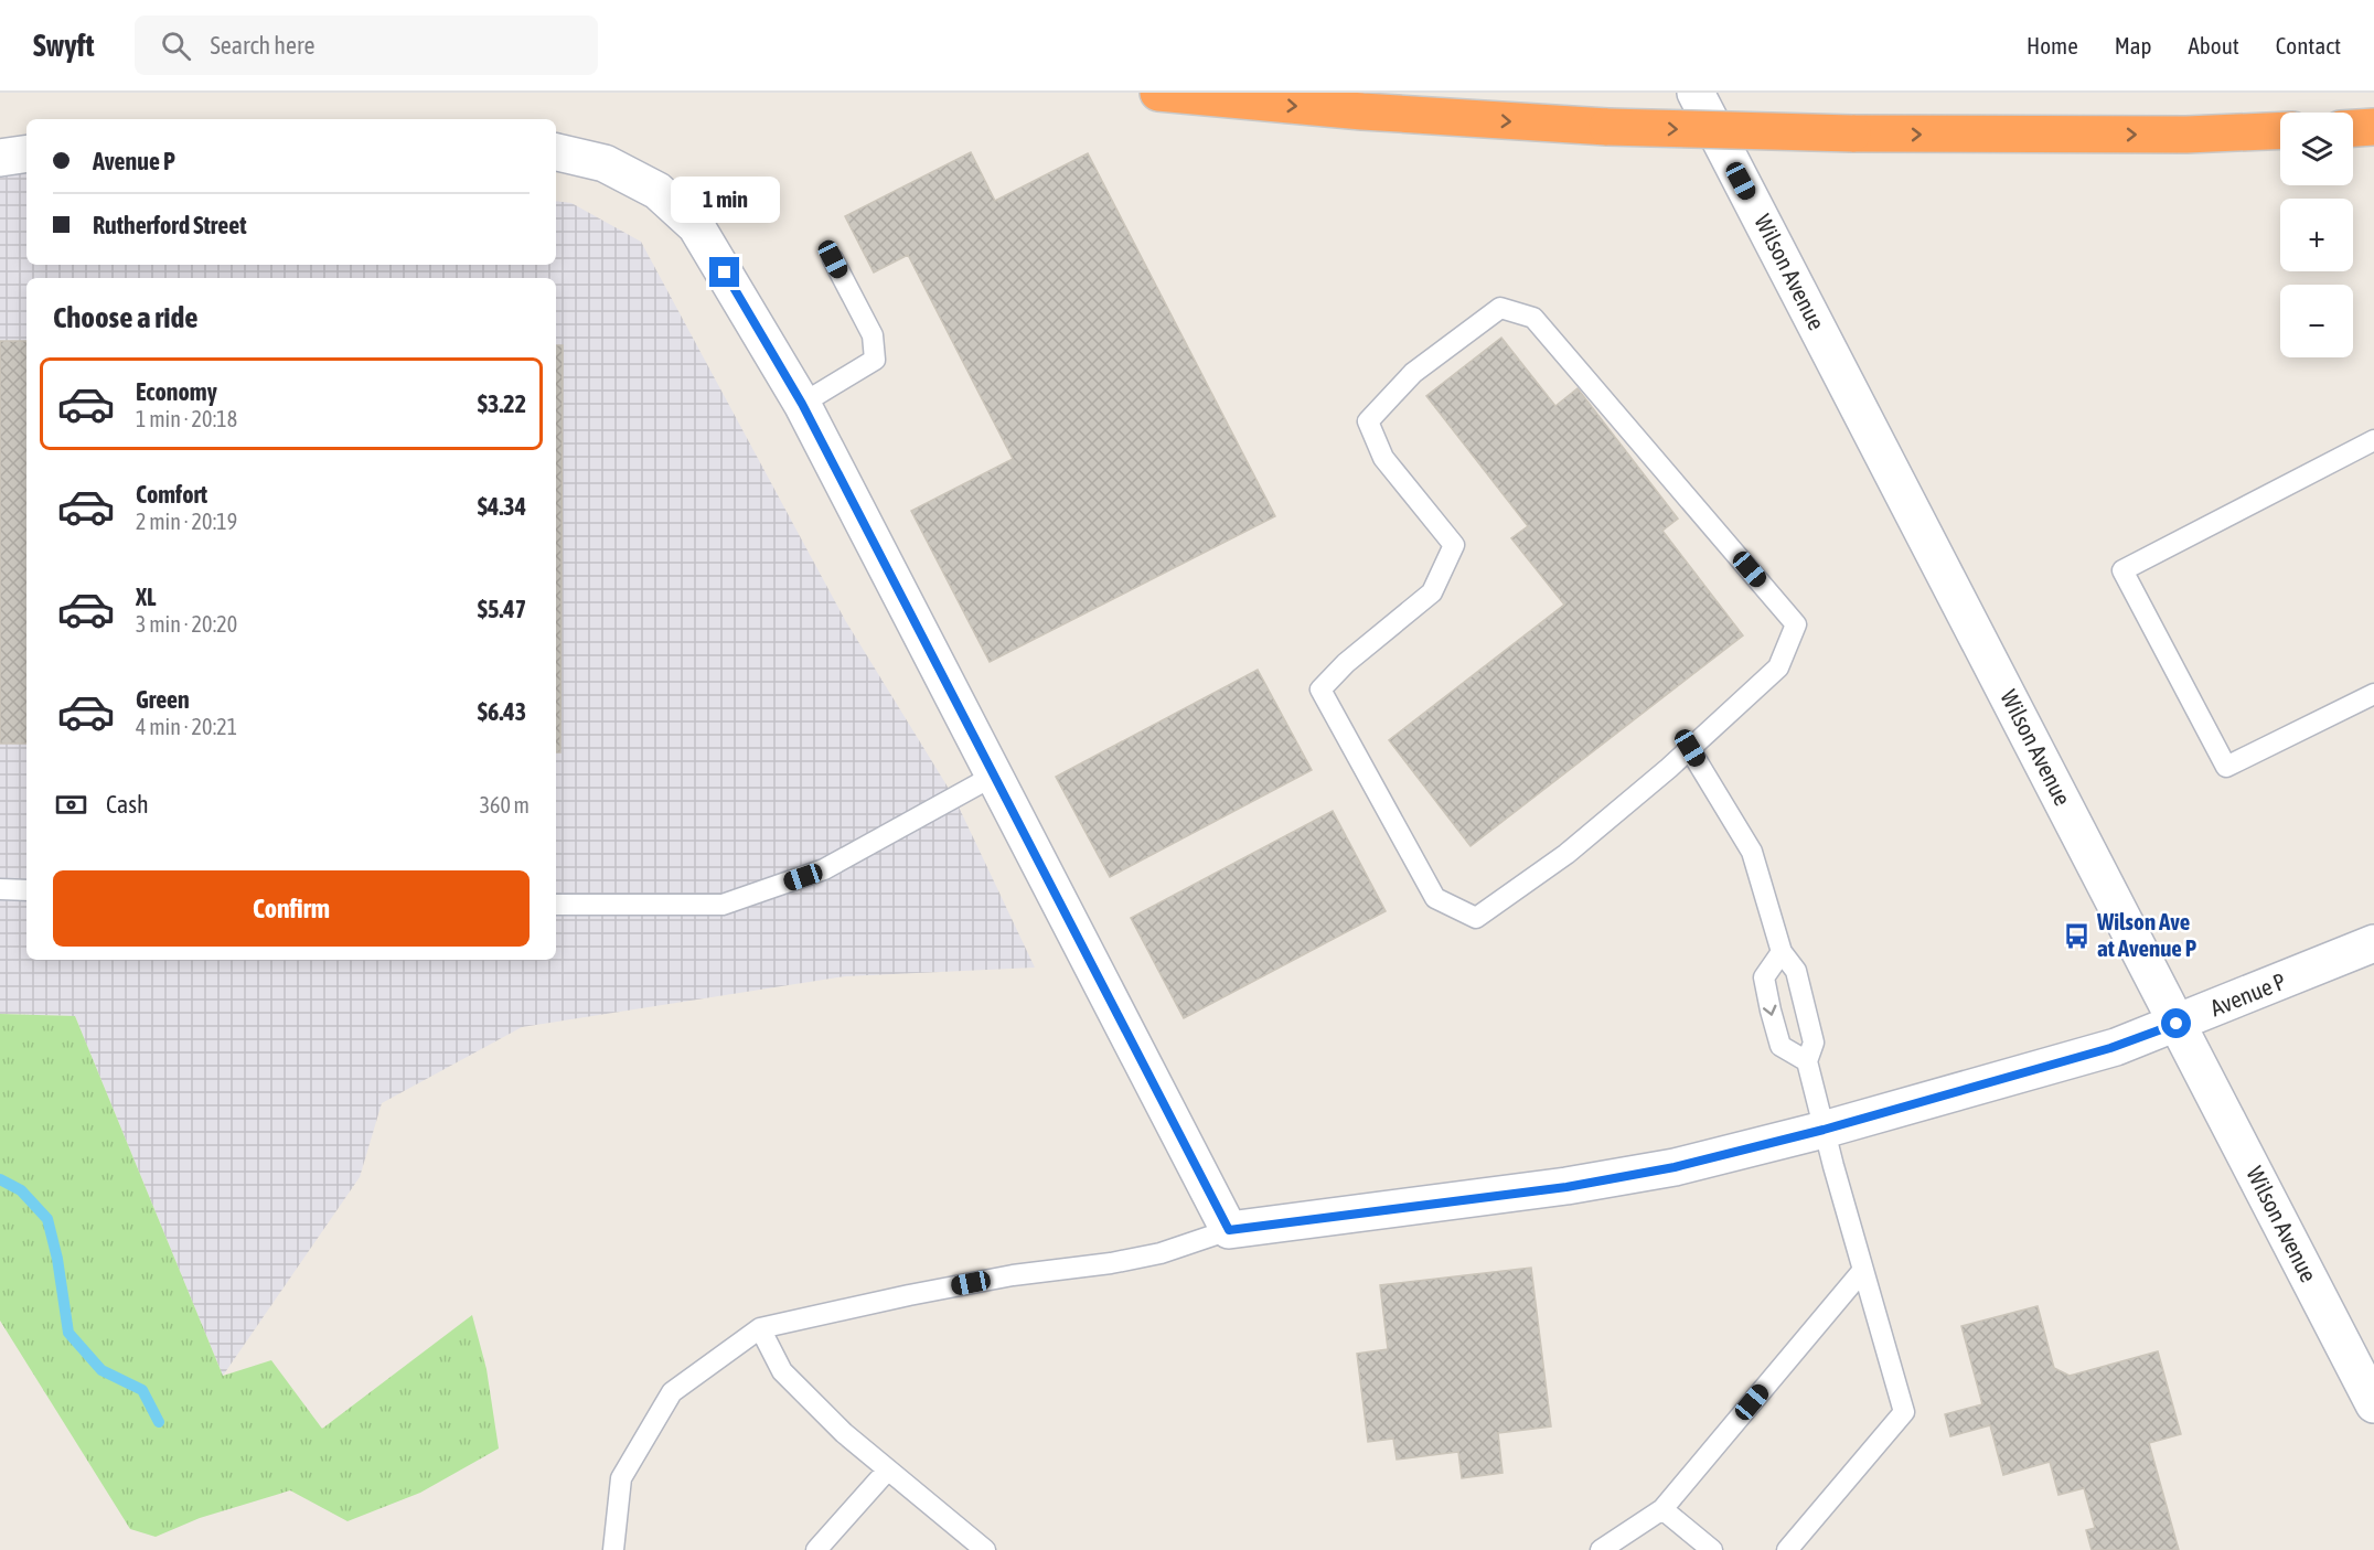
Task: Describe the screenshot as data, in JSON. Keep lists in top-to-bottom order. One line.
{"streets":{"street":["Wilson Avenue","Avenue P"]},"crossings":[["Wilson Avenue","Avenue P"]],"places":{"bus stop":["Wilson Ave at Avenue P"]},"page":{"header":"Swyft","search":"Search here","nav":["Home","Map","About","Contact"],"map_buttons":["+","−"],"banner":["Avenue P","Rutherford Street"],"bubble":"1 min","heading":"Choose a ride","list":[{"name":"Economy","note":"1 min · 20:18","value":"$3.22"},{"name":"Comfort","note":"2 min · 20:19","value":"$4.34"},{"name":"XL","note":"3 min · 20:20","value":"$5.47"},{"name":"Green","note":"4 min · 20:21","value":"$6.43"}],"pay":["Cash","360 m"],"buttons":"Confirm"}}
